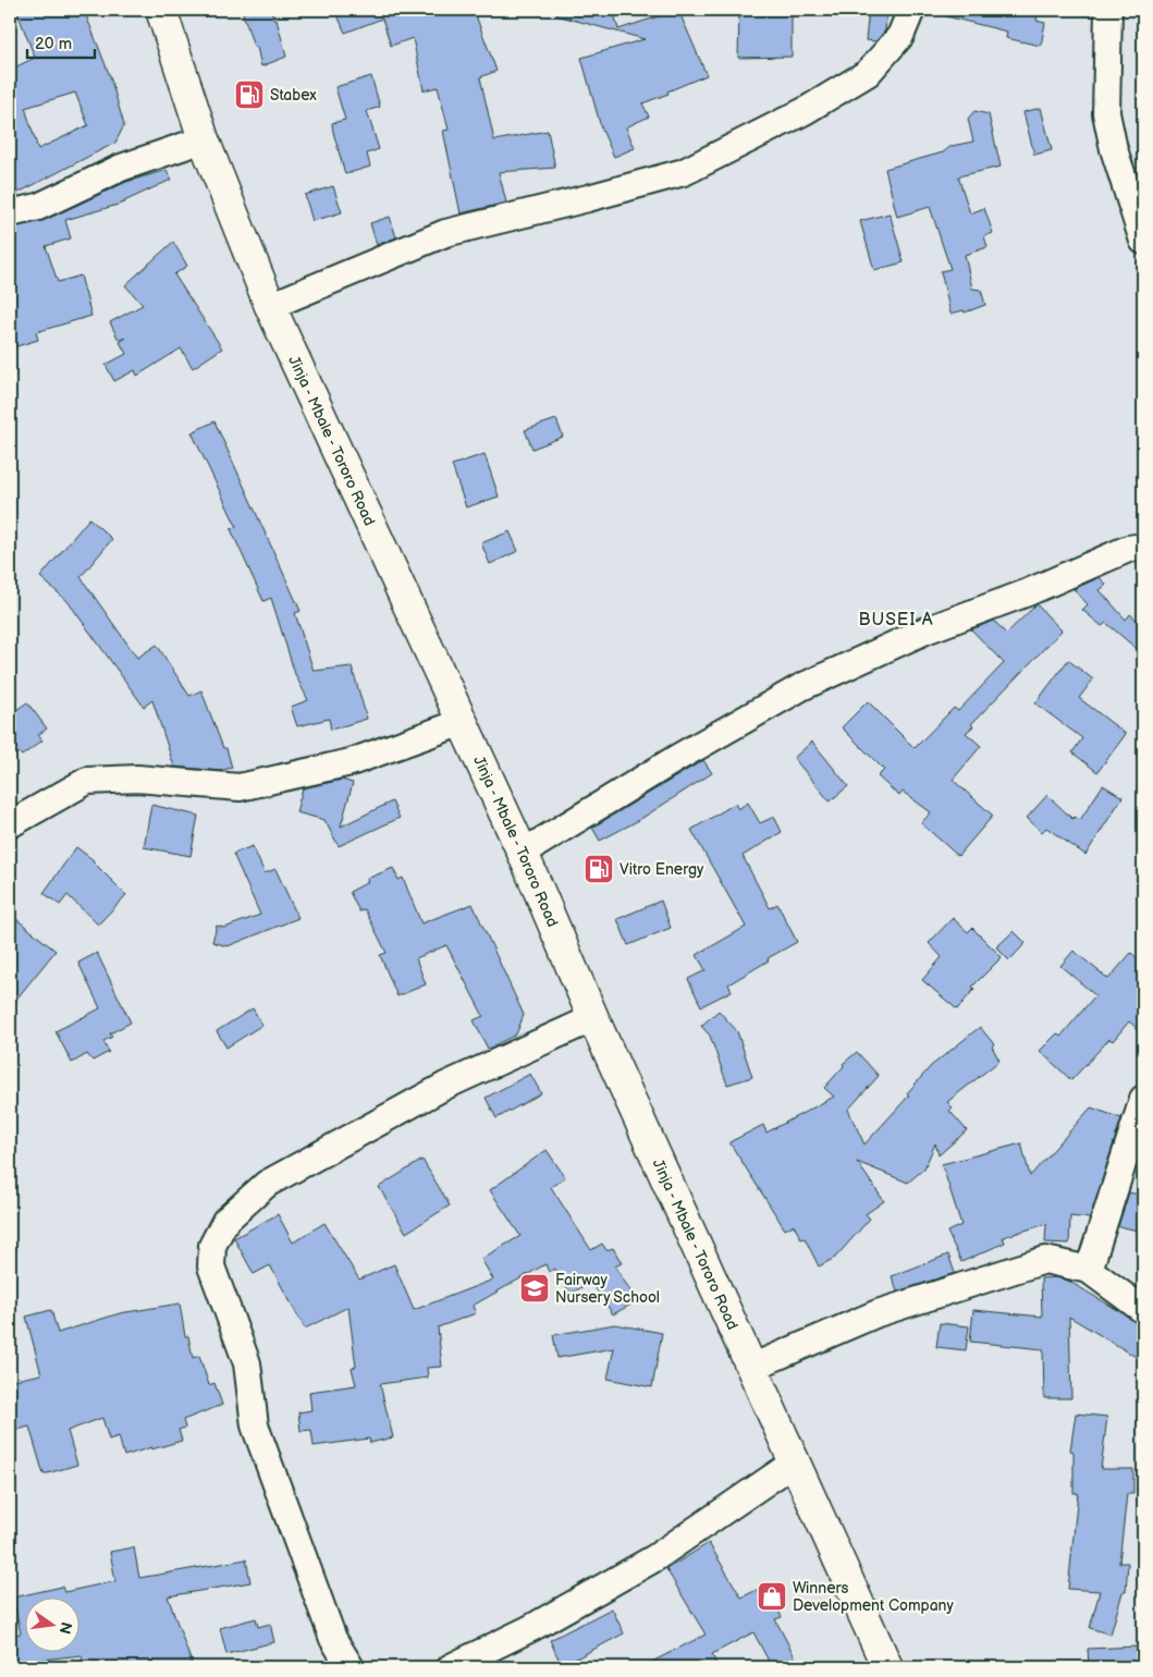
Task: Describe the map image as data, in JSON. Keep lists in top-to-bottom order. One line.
{"streets":{"main road":["Jinja - Mbale - Tororo Road"]},"districts":["BUSEI A"],"places":{"fuel station":["Stabex","Vitro Energy"],"school or university":["Fairway Nursery School"],"shop":["Winners Development Company"]},"scale_bar":"20 m","north":"right"}
